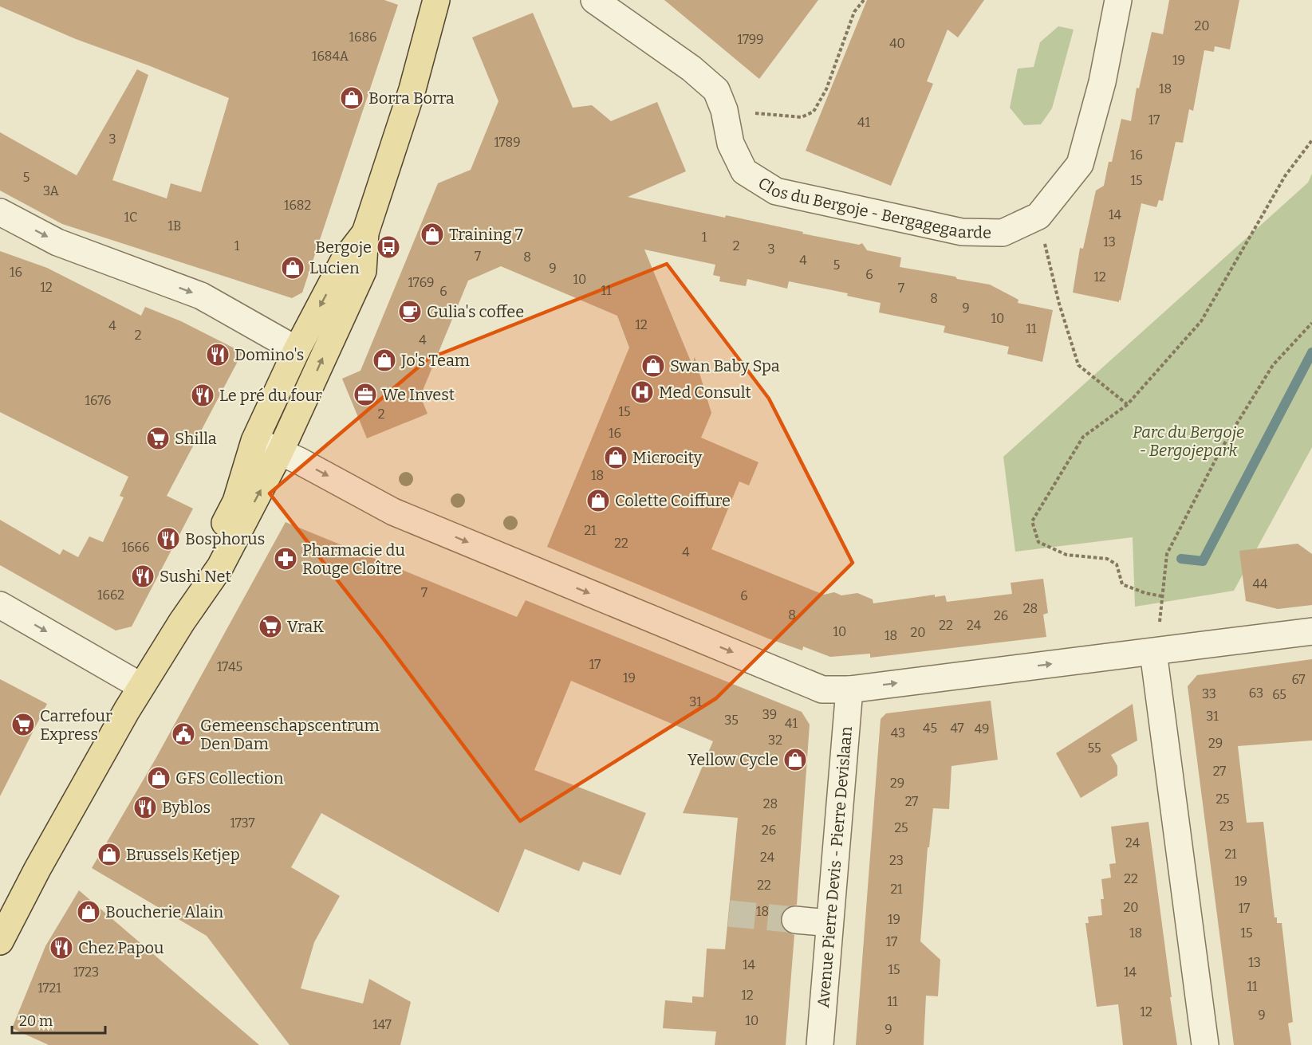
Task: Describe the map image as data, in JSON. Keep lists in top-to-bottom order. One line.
{"streets":{"street":["Clos du Bergoje - Bergagegaarde","Avenue Pierre Devis - Pierre Devislaan"]},"parks":["Parc du Bergoje - Bergojepark"],"places":{"shop":["Borra Borra","Training 7","Lucien","Jo's Team","Swan Baby Spa","Microcity","Colette Coiffure","Yellow Cycle","GFS Collection","Brussels Ketjep","Boucherie Alain"],"bus stop":["Bergoje"],"cafe":["Gulia's coffee"],"restaurant":["Domino's","Le pré du four","Bosphorus","Sushi Net","Byblos","Chez Papou"],"hospital":["Med Consult"],"office":["We Invest"],"supermarket":["Shilla","VraK","Carrefour Express"],"pharmacy":["Pharmacie du Rouge Cloître"],"public building":["Gemeenschapscentrum Den Dam"]},"house_numbers":["20","1686","1799","40","1684A","19","18","17","41","3","1789","16","5","15","3A","1682","14","1C","1B","1","13","1","2","3","7","8","4","5","9","16","6","12","10","1769","12","7","11","6","8","9","10","12","4","11","2","4","1676","15","2","16","18","21","22","1666","4","44","7","1662","6","28","8","26","22","24","10","20","18","17","1745","19","67","63","33","65","31","39","31","35","41","45","47","49","43","32","29","55","27","29","25","27","28","1737","23","25","26","24","21","24","23","22","19","22","21","20","17","18","19","18","15","17","13","14","15","1723","14","11","1721","12","11","12","9","10","147","9"],"scale_bar":"20 m"}
